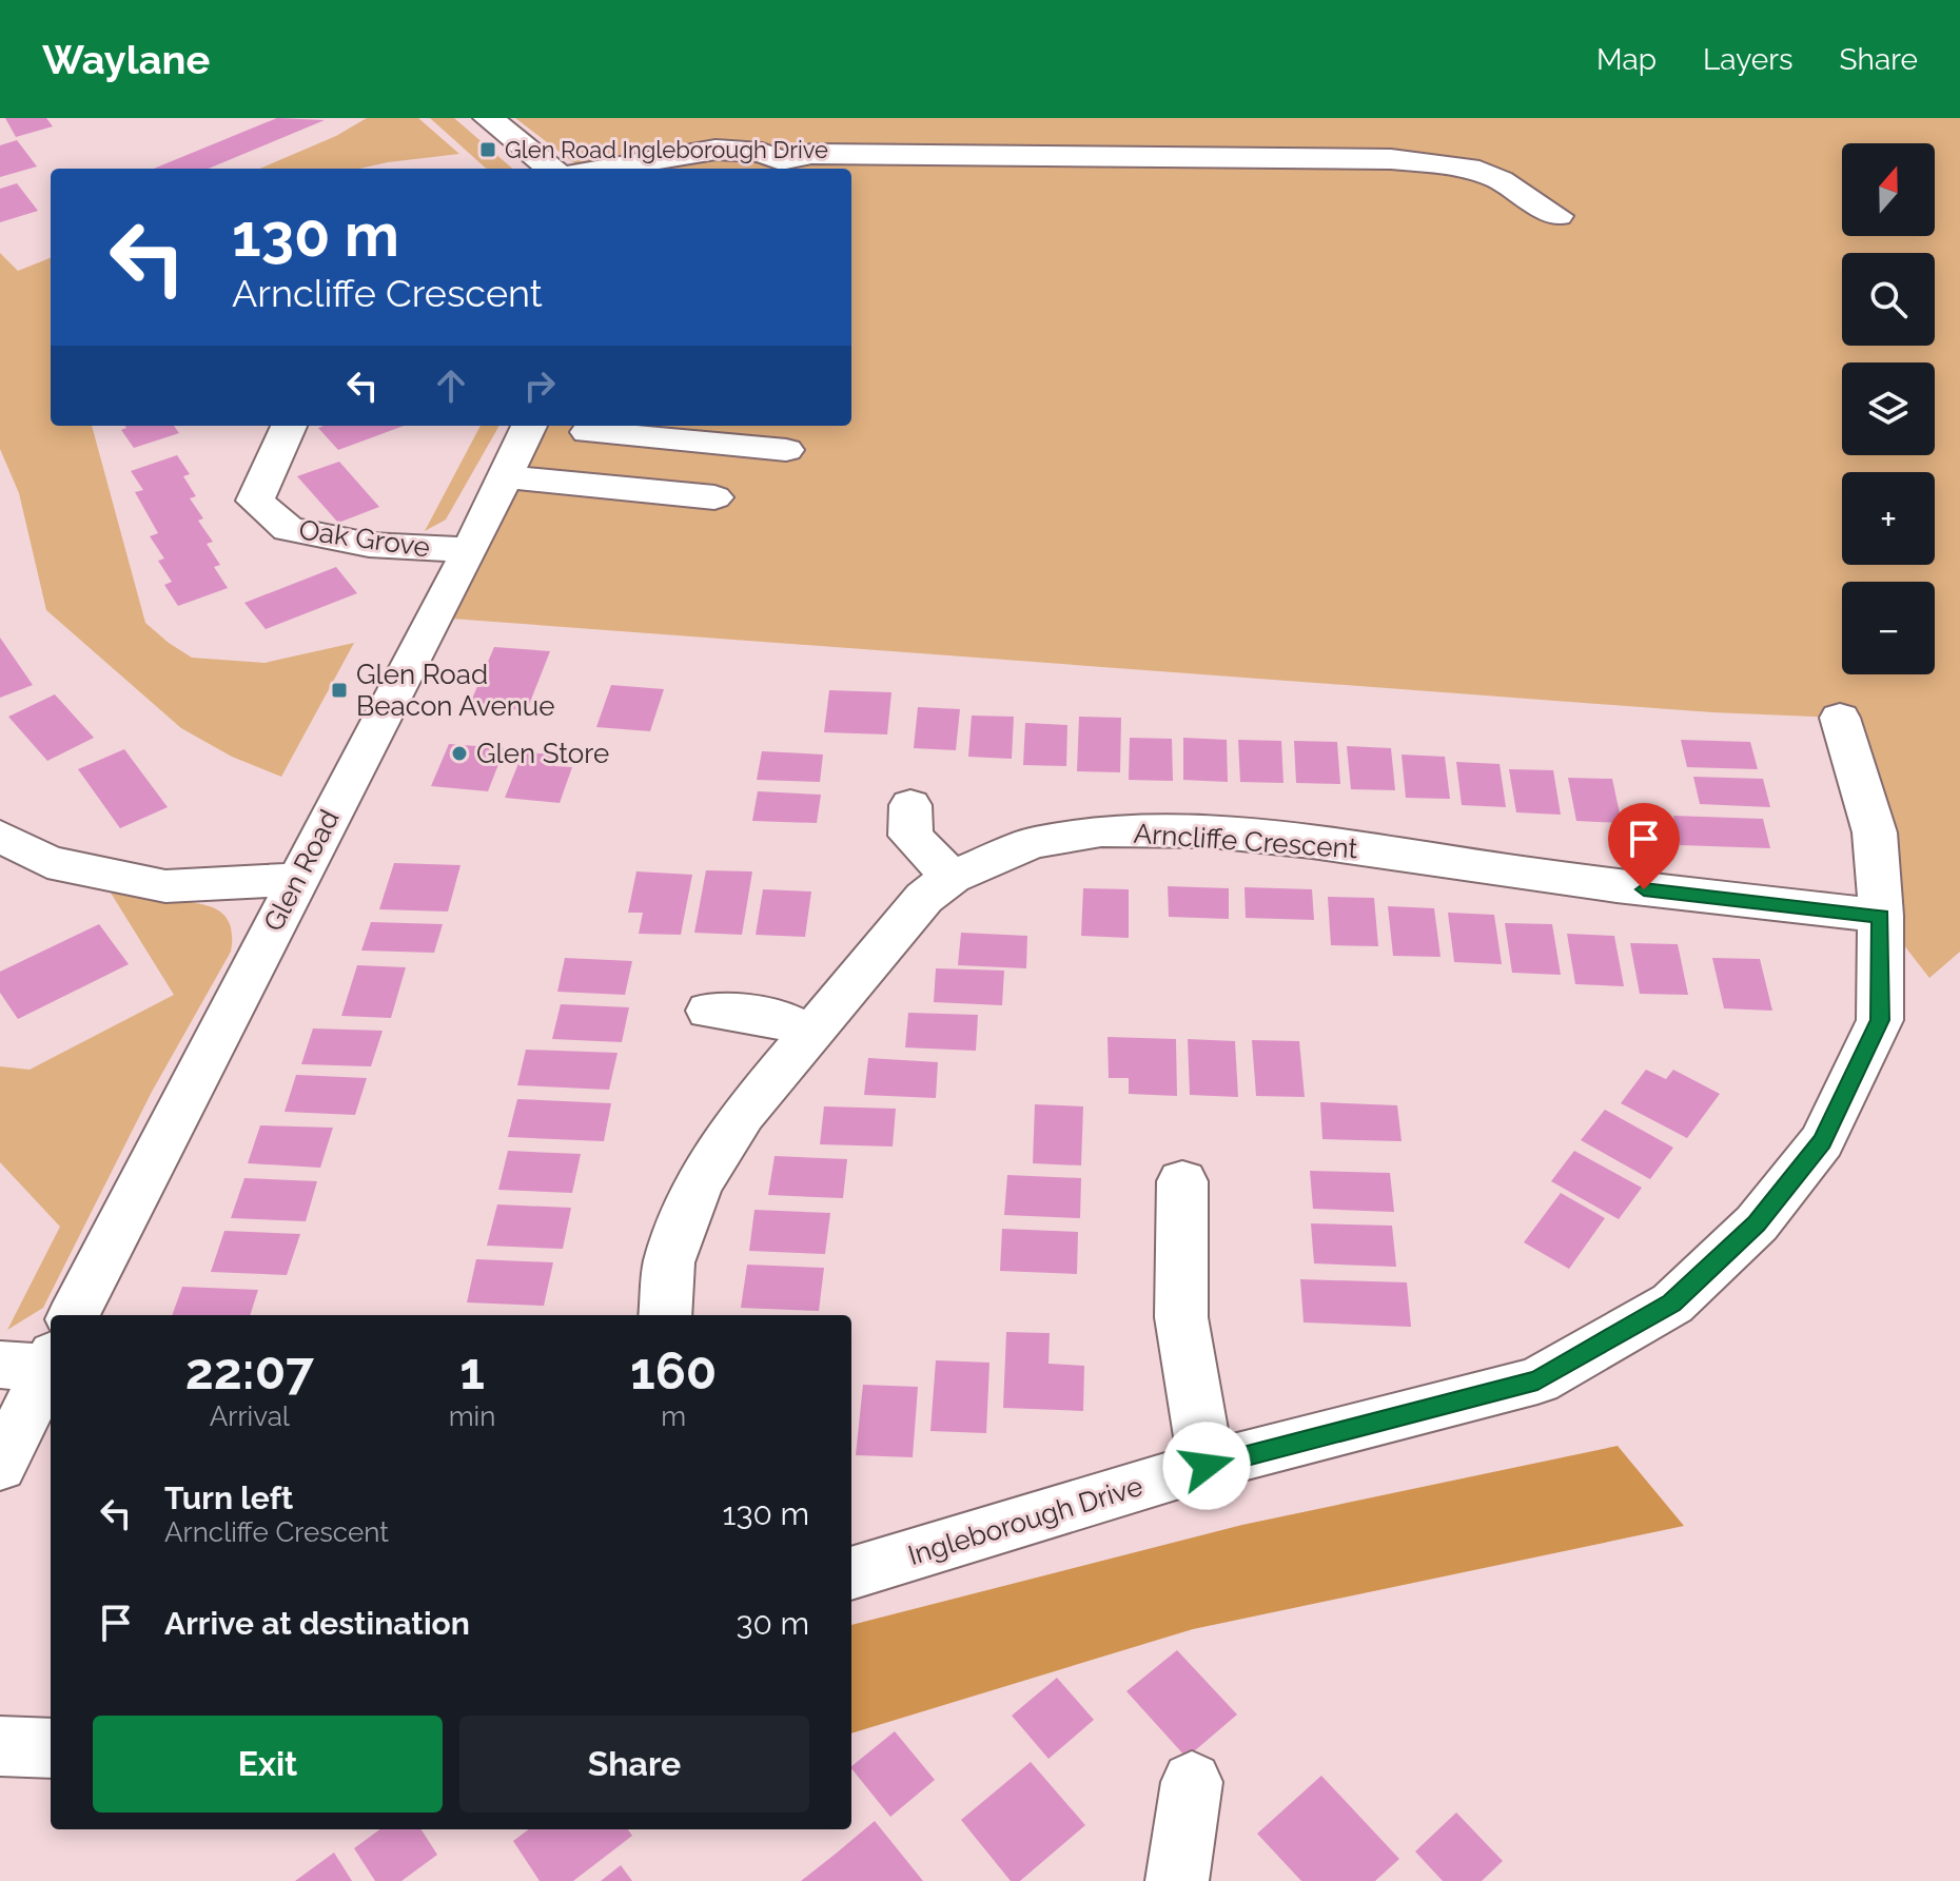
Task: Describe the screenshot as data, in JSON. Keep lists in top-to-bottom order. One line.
{"streets":{"street":["Oak Grove","Arncliffe Crescent","Glen Road","Ingleborough Drive"]},"crossings":[["Oak Grove","Glen Road"],["Arncliffe Crescent","Ingleborough Drive"]],"places":{"transit":["Glen Road Ingleborough Drive","Glen Road Beacon Avenue"],"other":["Glen Store"]},"north":"top","page":{"header":"Waylane","nav":["Map","Layers","Share"],"map_buttons":["+","−"],"turn":["130 m","Arncliffe Crescent"],"eta":["22:07","Arrival","1","min","160","m"],"list":[{"name":"Turn left","note":"Arncliffe Crescent","value":"130 m"},{"name":"Arrive at destination","value":"30 m"}],"buttons":["Exit","Share"]}}
